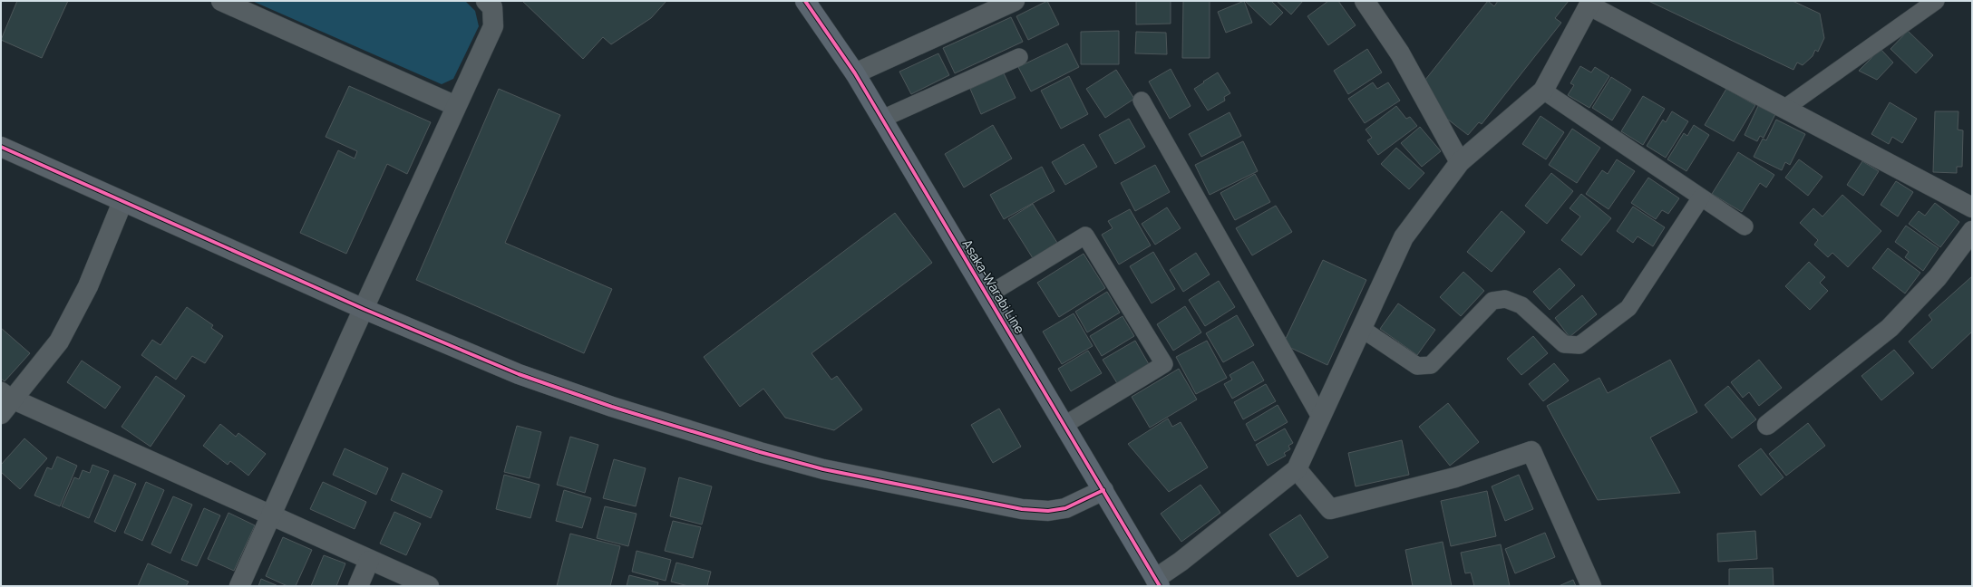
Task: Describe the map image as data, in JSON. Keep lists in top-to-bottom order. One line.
{"streets":{"main road":["Asaka-Warabi Line"]}}
